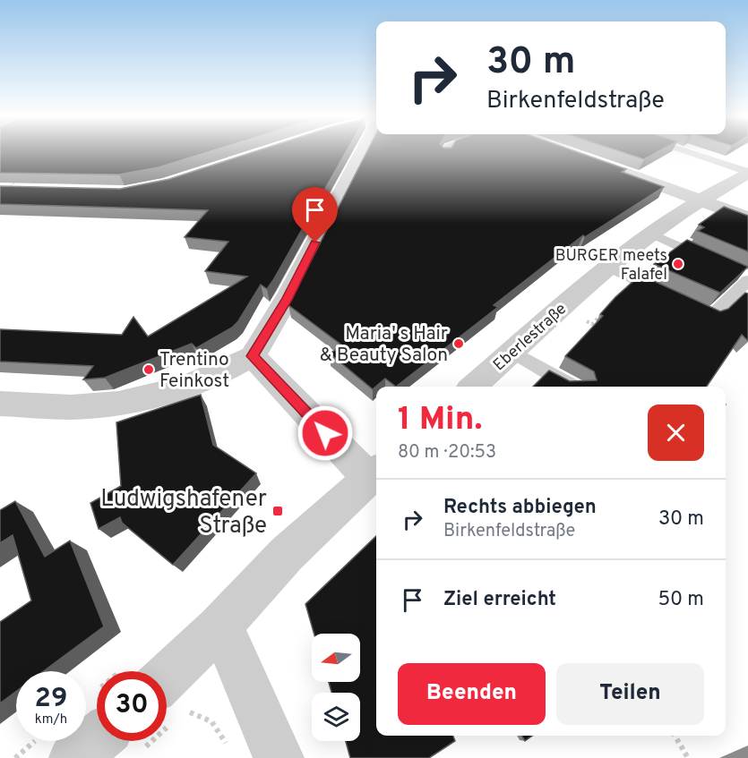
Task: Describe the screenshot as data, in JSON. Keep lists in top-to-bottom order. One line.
{"streets":{"street":["Eberlestraße"]},"places":{"other":["BURGER meets Falafel","Maria' s Hair & Beauty Salon","Trentino Feinkost"],"transit":["Ludwigshafener Straße"]},"north":"left","page":{"turn":["30 m","Birkenfeldstraße"],"heading":["1 Min.","80 m · 20:53"],"list":[{"name":"Rechts abbiegen","note":"Birkenfeldstraße","value":"30 m"},{"name":"Ziel erreicht","value":"50 m"}],"buttons":["Beenden","Teilen"],"speed":"29 km/h","limit":"30"}}
